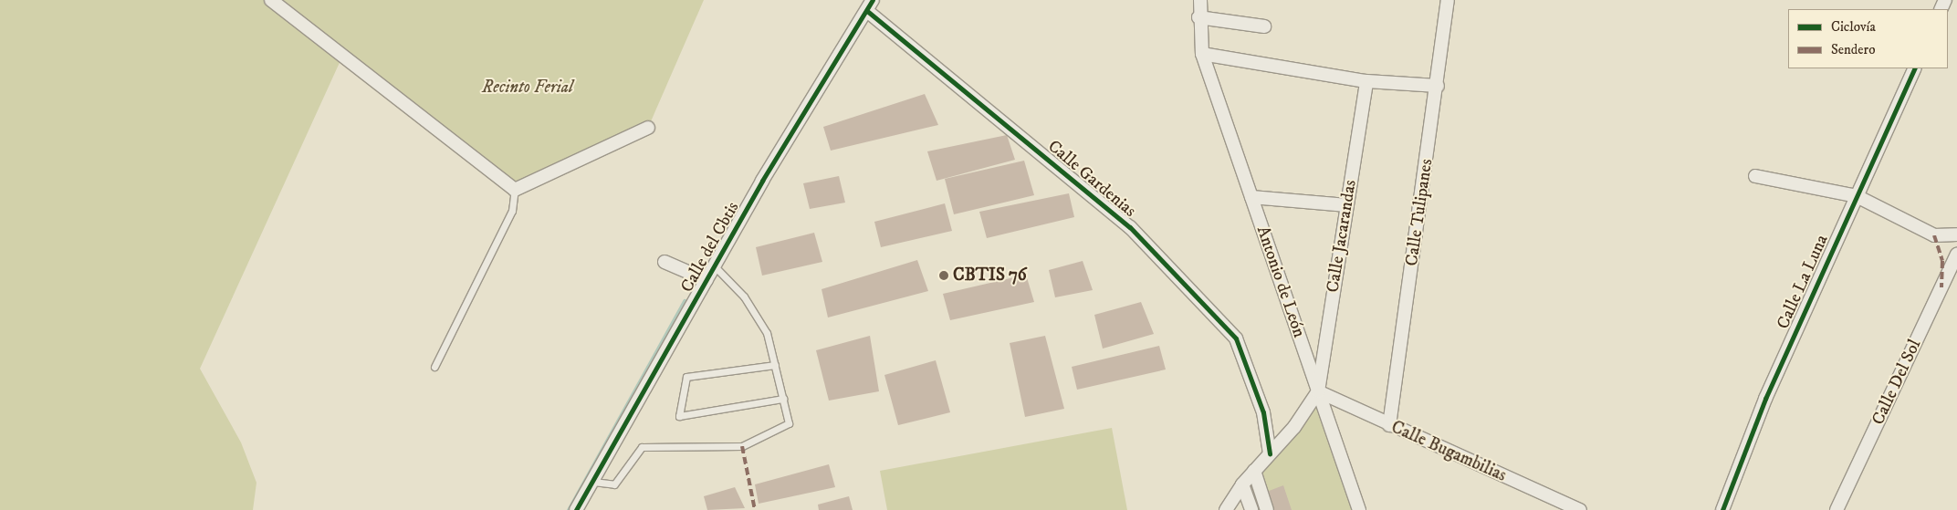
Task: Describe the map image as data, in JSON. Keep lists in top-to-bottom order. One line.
{"streets":{"street":["Calle Gardenias","Calle Tulipanes","Calle Jacarandas","Calle del Cbtis","Antonio de León","Calle La Luna","Calle Del Sol","Calle Bugambilias"]},"crossings":[["Calle Gardenias","Calle del Cbtis"],["Calle Tulipanes","Calle Bugambilias"],["Calle Jacarandas","Antonio de León"],["Calle Jacarandas","Calle Bugambilias"],["Antonio de León","Calle Bugambilias"]],"parks":["Recinto Ferial"],"places":["CBTIS 76"],"legend":["Ciclovía","Sendero"]}
